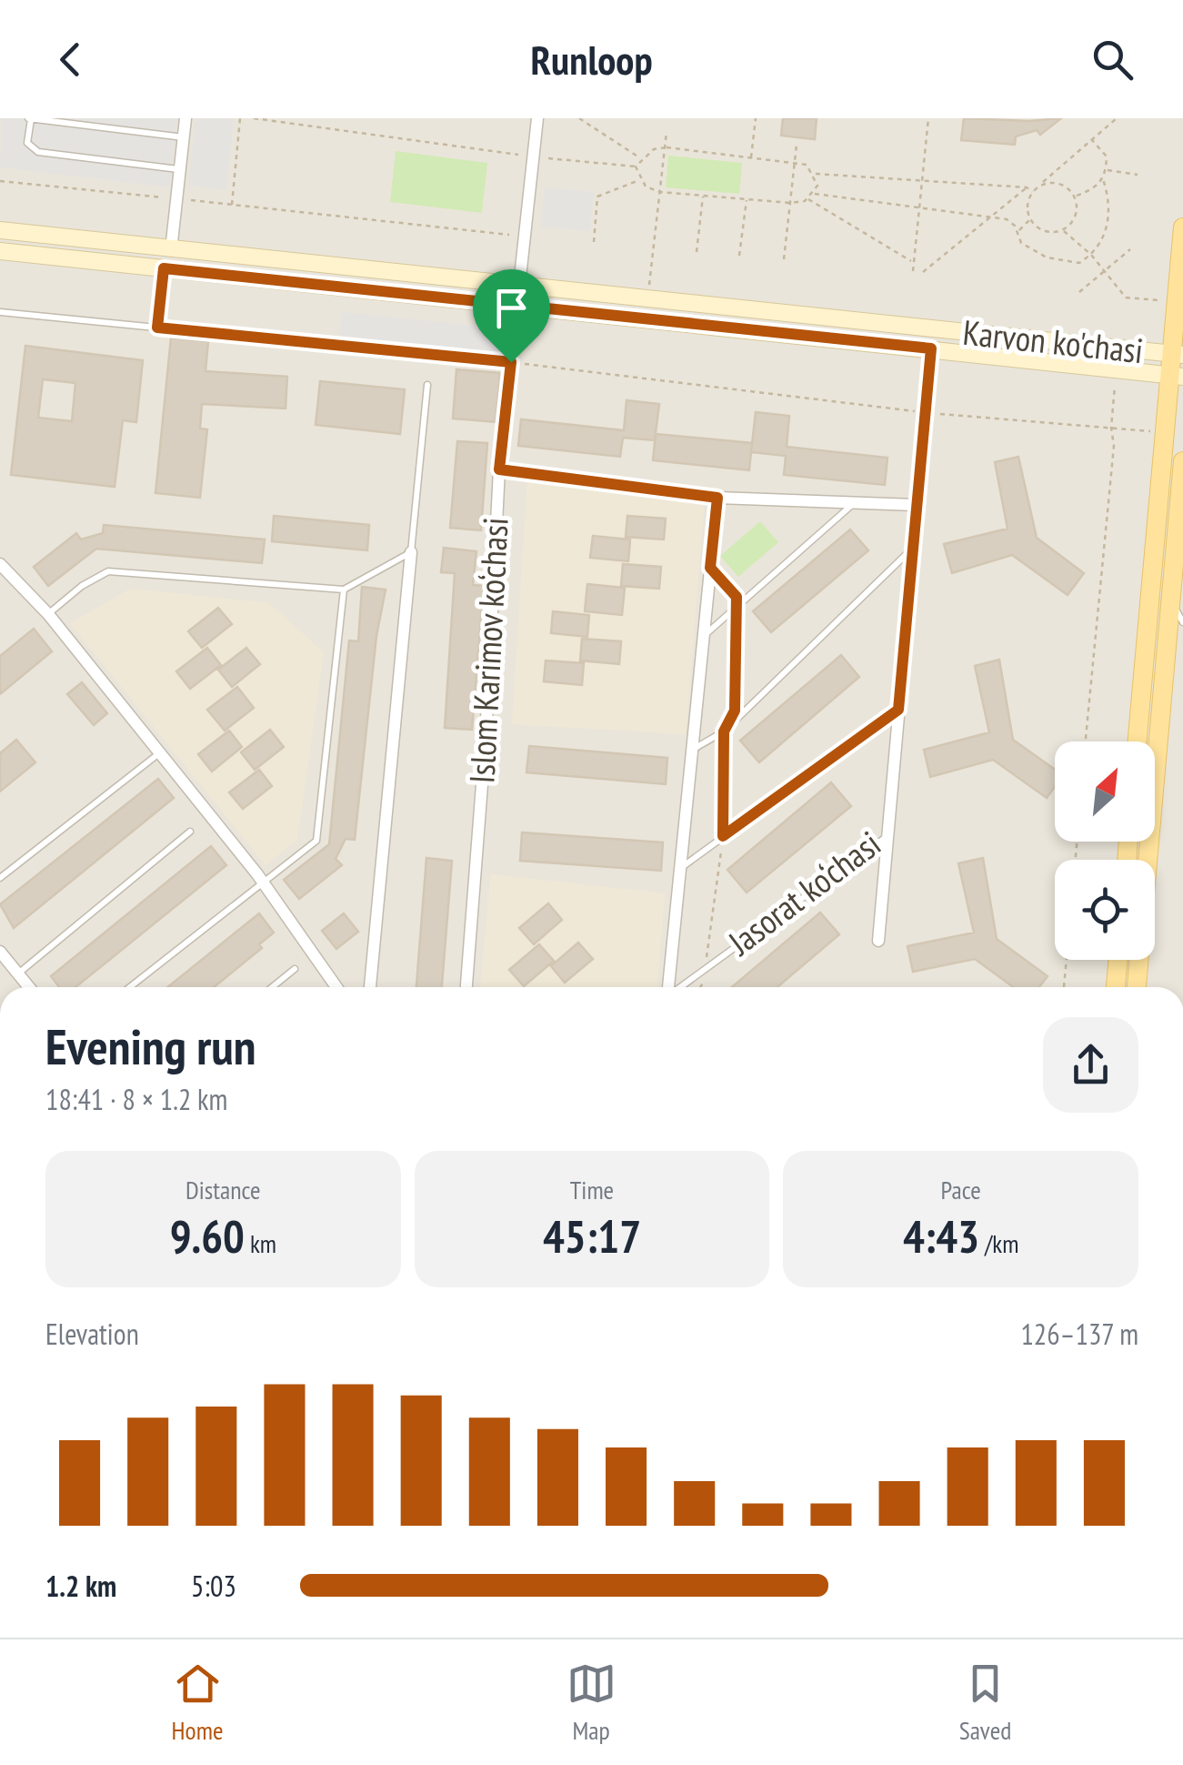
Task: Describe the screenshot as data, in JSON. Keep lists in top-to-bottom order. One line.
{"streets":{"main road":["Karvon ko'chasi"],"street":["Islom Karimov ko‘chasi","Jasorat ko‘chasi"]},"crossings":[["Karvon ko'chasi","Islom Karimov ko‘chasi"]],"north":"top right","page":{"header":"Runloop","heading":["Evening run","18:41 · 8 × 1.2 km"],"stats":[["Distance","9.60 km"],["Time","45:17"],["Pace","4:43 /km"]],"chart":["Elevation","126–137 m"],"list":[{"name":"1.2 km","note":"5:03"}],"tabs":["Home","Map","Saved"]}}
